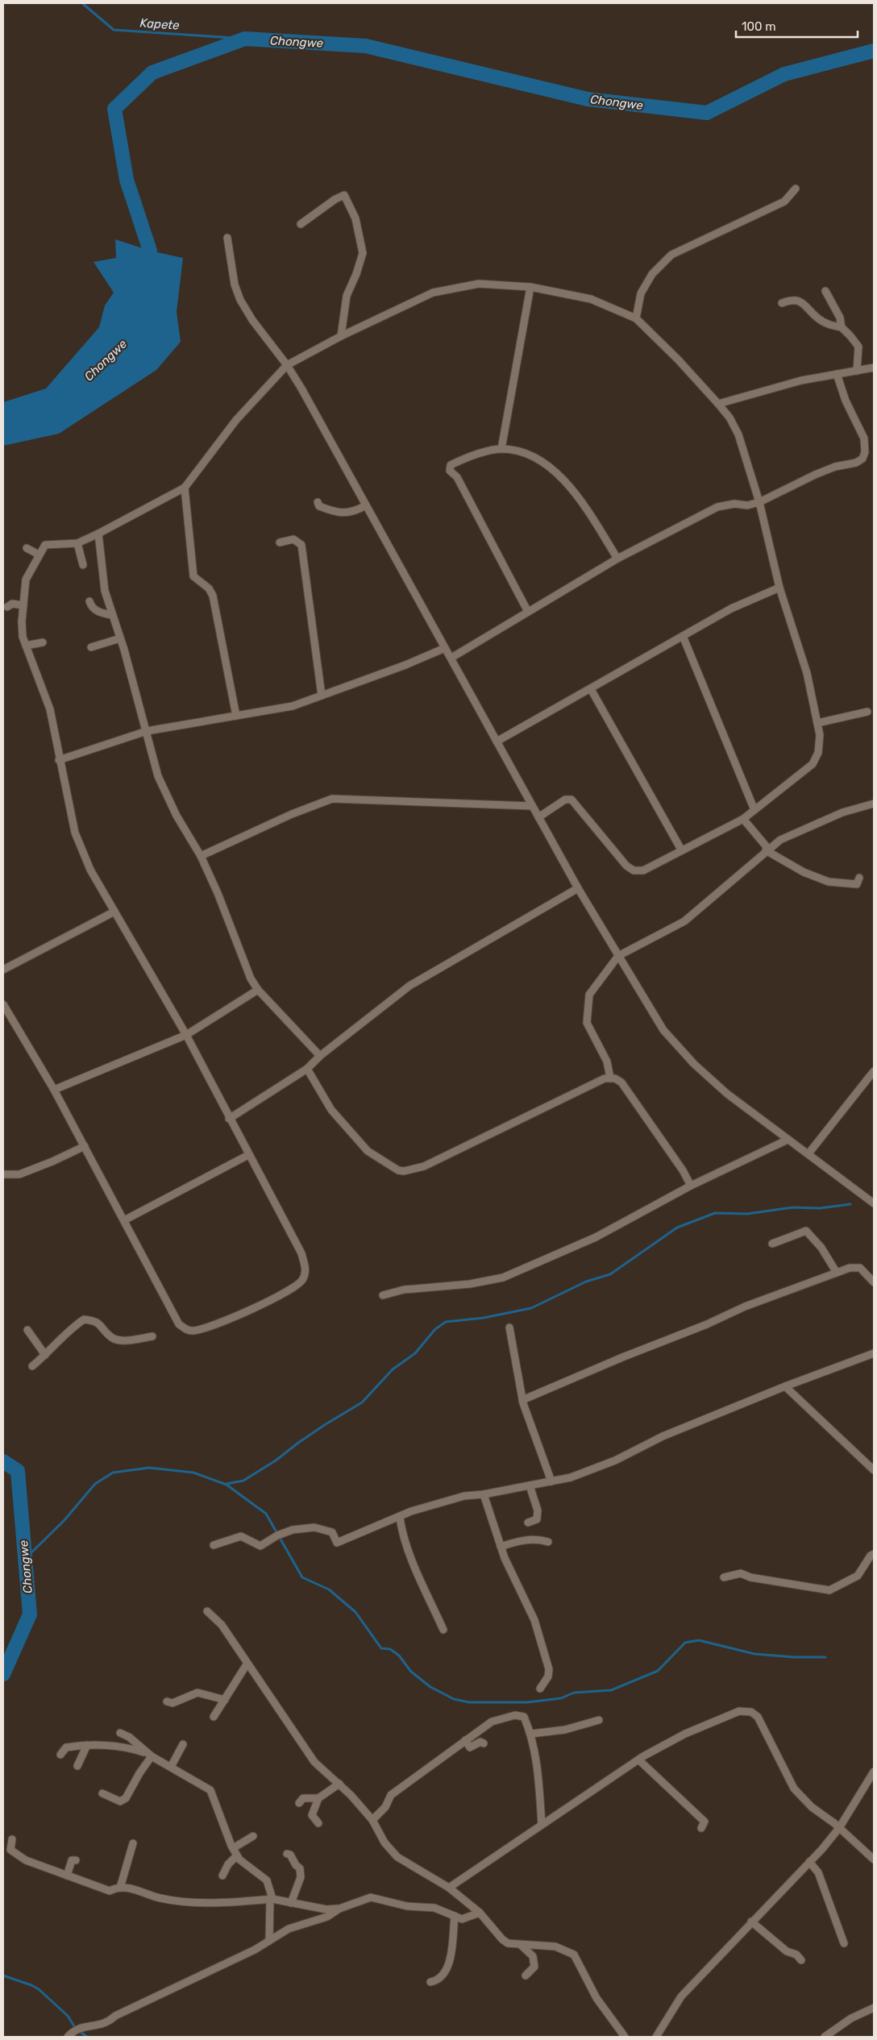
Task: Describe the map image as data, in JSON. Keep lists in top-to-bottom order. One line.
{"water":["Kapete","Chongwe"],"scale_bar":"100 m"}
